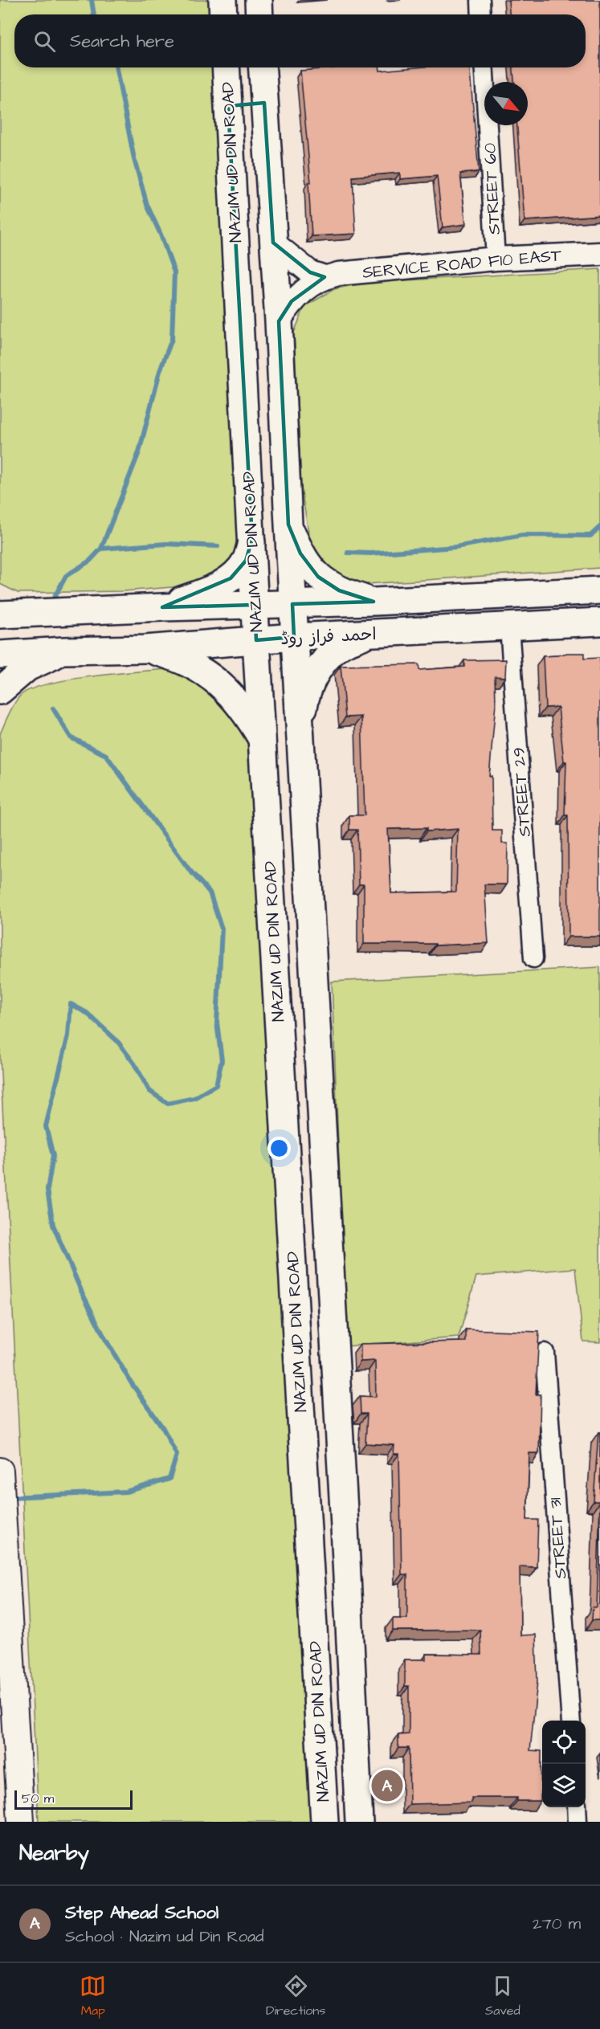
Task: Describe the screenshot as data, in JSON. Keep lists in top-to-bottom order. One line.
{"streets":{"main road":["NAZIM UD DIN ROAD","احمد فراز روڈ"],"street":["STREET 60","SERVICE ROAD F10 EAST","STREET 29","STREET 31"]},"crossings":[["NAZIM UD DIN ROAD","SERVICE ROAD F10 EAST"],["NAZIM UD DIN ROAD","احمد فراز روڈ"],["STREET 60","SERVICE ROAD F10 EAST"],["احمد فراز روڈ","STREET 29"]],"scale_bar":"50 m","north":"bottom right","page":{"search":"Search here","pins":"A","scale":"50 m","heading":"Nearby","list":[{"mark":"A","name":"Step Ahead School","note":"School · Nazim ud Din Road","value":"270 m"}],"nav":["Map","Directions","Saved"]}}
